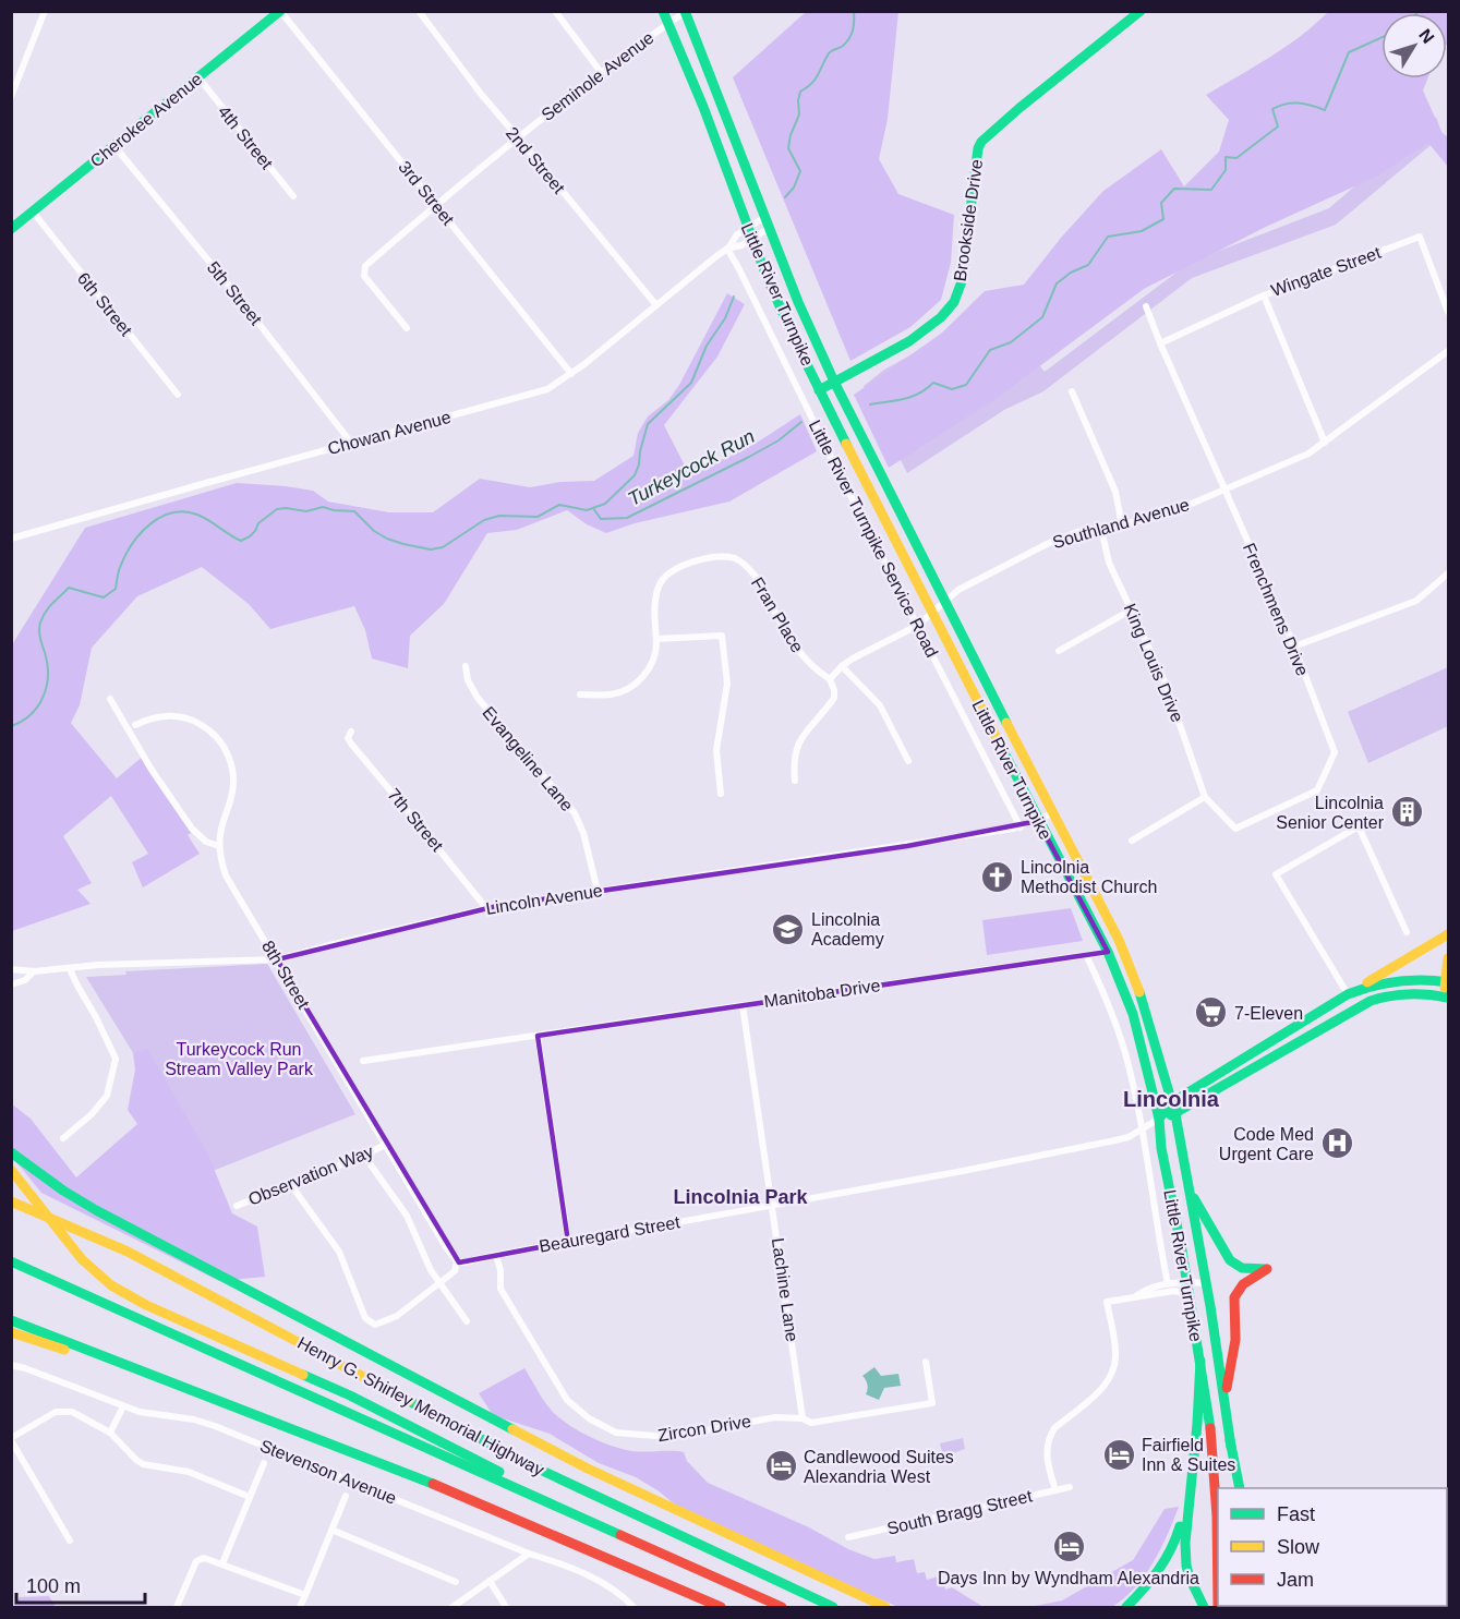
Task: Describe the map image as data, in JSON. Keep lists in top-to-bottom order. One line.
{"streets":{"main road":["Cherokee Avenue","Brookside Drive","Little River Turnpike","Beauregard Street","Henry G. Shirley Memorial Highway"],"street":["Seminole Avenue","4th Street","2nd Street","3rd Street","Wingate Street","5th Street","6th Street","Chowan Avenue","Southland Avenue","Little River Turnpike Service Road","Frenchmens Drive","Fran Place","King Louis Drive","Evangeline Lane","7th Street","Lincoln Avenue","8th Street","Manitoba Drive","Observation Way","Lachine Lane","Zircon Drive","Stevenson Avenue","South Bragg Street"]},"crossings":[["Seminole Avenue","2nd Street"],["Seminole Avenue","3rd Street"],["Seminole Avenue","Little River Turnpike"],["Cherokee Avenue","4th Street"],["Cherokee Avenue","3rd Street"],["Cherokee Avenue","5th Street"],["Cherokee Avenue","6th Street"],["2nd Street","Chowan Avenue"],["3rd Street","Chowan Avenue"],["Brookside Drive","Little River Turnpike"],["Wingate Street","Frenchmens Drive"],["5th Street","Chowan Avenue"],["Little River Turnpike","Chowan Avenue"],["Little River Turnpike","Southland Avenue"],["Little River Turnpike","Lincoln Avenue"],["Little River Turnpike","Manitoba Drive"],["Little River Turnpike","Beauregard Street"],["Chowan Avenue","Little River Turnpike Service Road"],["Southland Avenue","Little River Turnpike Service Road"],["Southland Avenue","Frenchmens Drive"],["Southland Avenue","Fran Place"],["Southland Avenue","King Louis Drive"],["Little River Turnpike Service Road","Lincoln Avenue"],["Frenchmens Drive","King Louis Drive"],["Evangeline Lane","Lincoln Avenue"],["7th Street","Lincoln Avenue"],["Lincoln Avenue","8th Street"],["8th Street","Observation Way"],["8th Street","Beauregard Street"],["Manitoba Drive","Lachine Lane"],["Beauregard Street","Lachine Lane"],["Beauregard Street","Zircon Drive"],["Lachine Lane","Zircon Drive"]],"districts":["Lincolnia","Lincolnia Park"],"water":["Turkeycock Run"],"parks":["Turkeycock Run Stream Valley Park"],"places":{"building":["Lincolnia Senior Center"],"church":["Lincolnia Methodist Church"],"school or university":["Lincolnia Academy"],"supermarket":["7-Eleven"],"hospital":["Code Med Urgent Care"],"hotel":["Fairfield Inn & Suites","Candlewood Suites Alexandria West","Days Inn by Wyndham Alexandria"]},"legend":["Fast","Slow","Jam"],"scale_bar":"100 m","north":"top right"}
